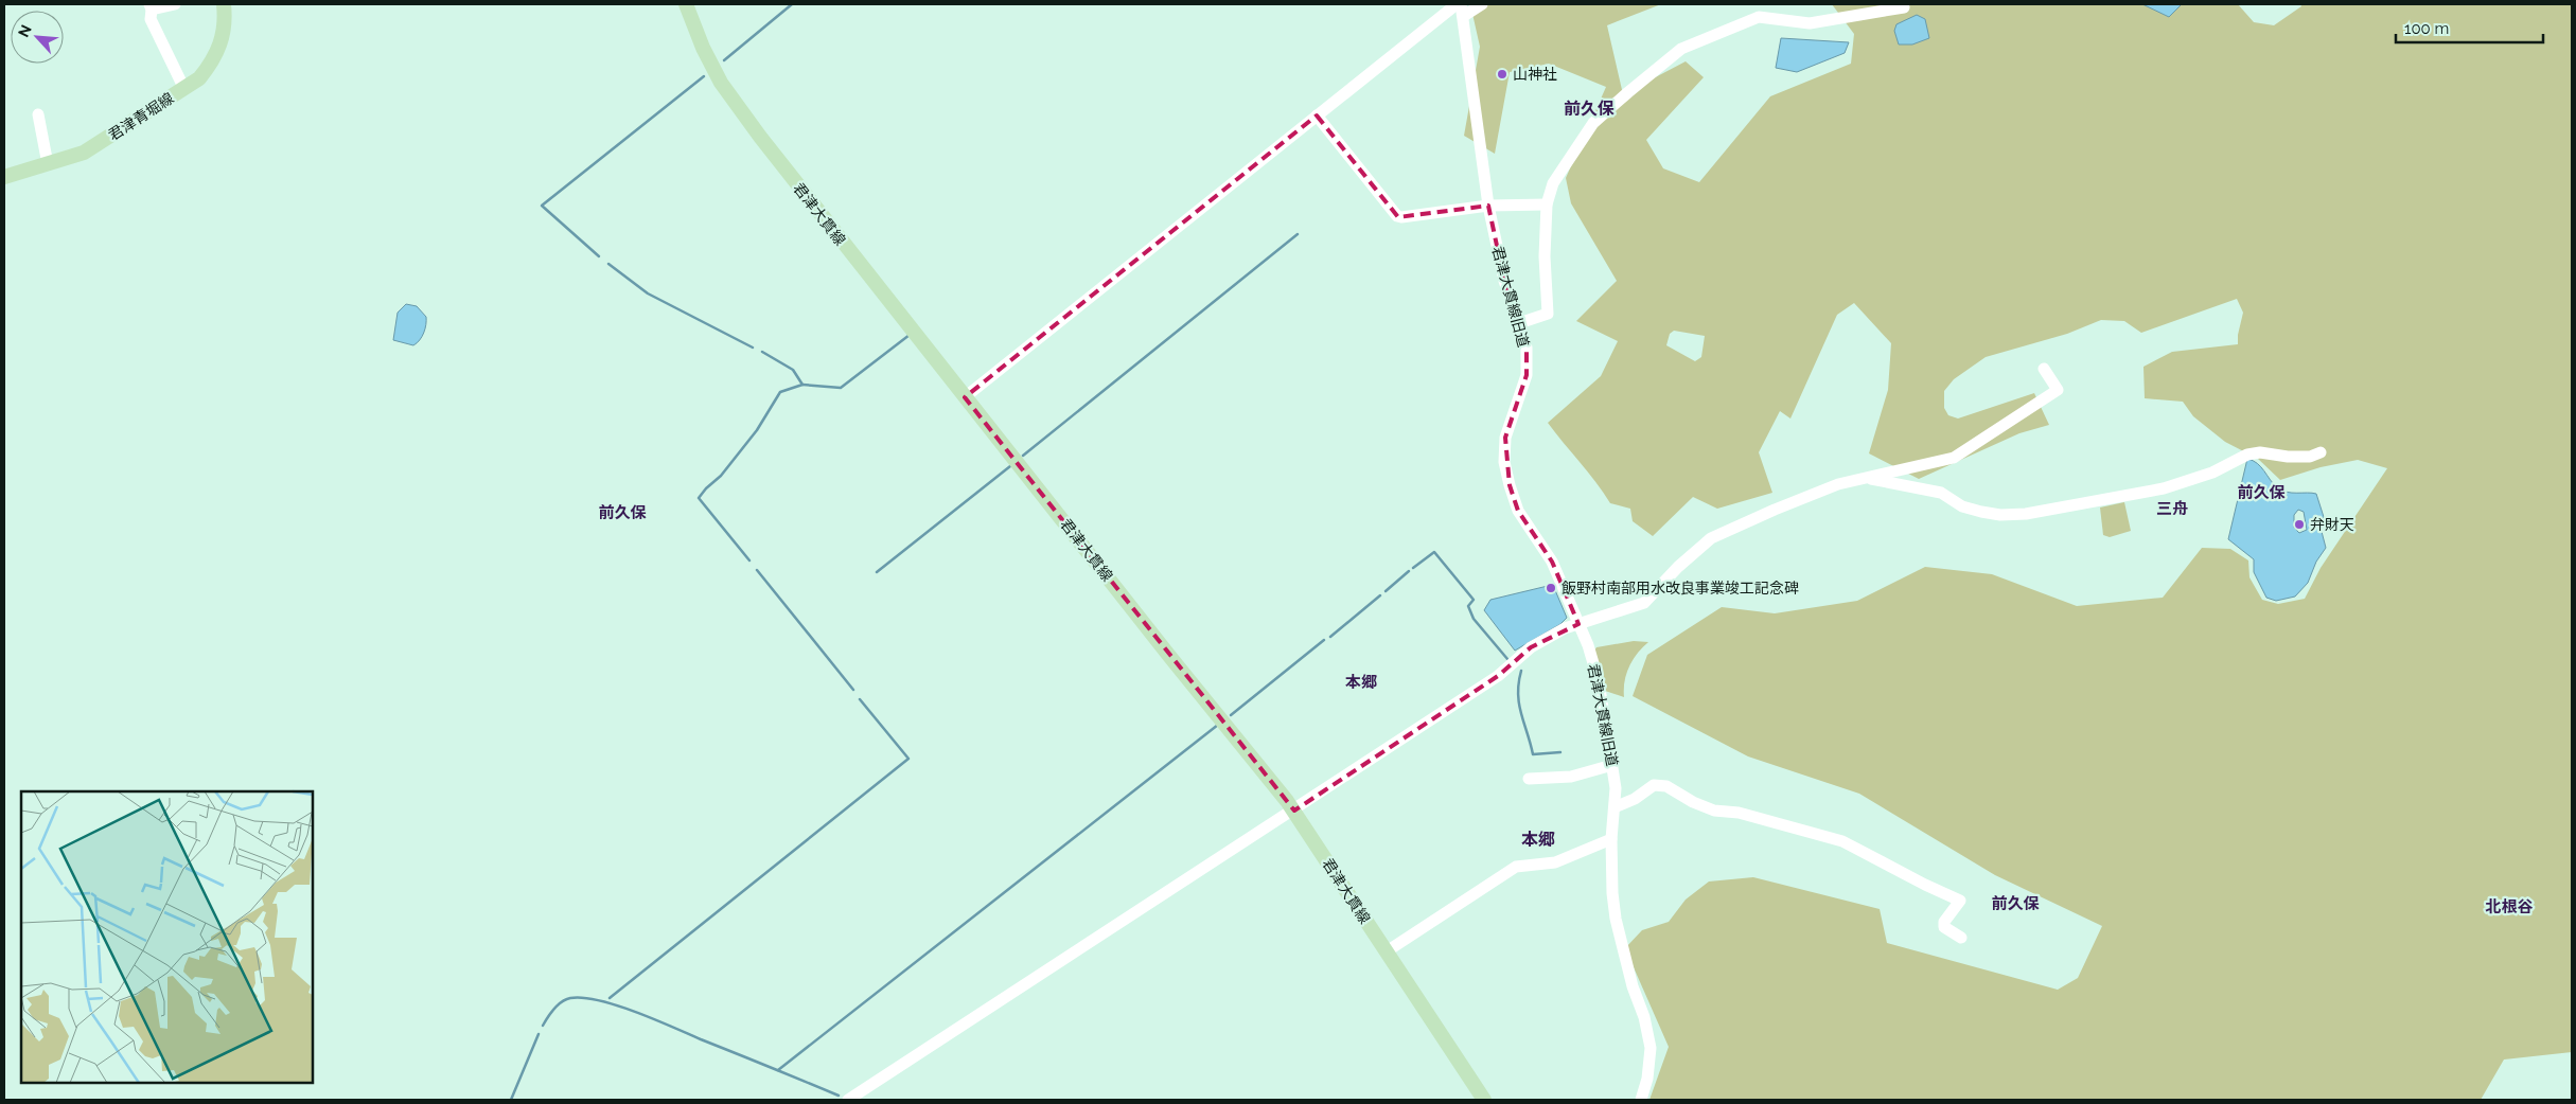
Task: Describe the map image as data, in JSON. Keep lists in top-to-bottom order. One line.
{"streets":{"main road":["君津青堀線","君津大貫線"],"street":["君津大貫線旧道"]},"districts":["前久保","前久保","三舟","前久保","本郷","本郷","前久保","北根谷"],"places":["山神社","弁財天","飯野村南部用水改良事業竣工記念碑"],"scale_bar":"100 m","north":"top left"}
